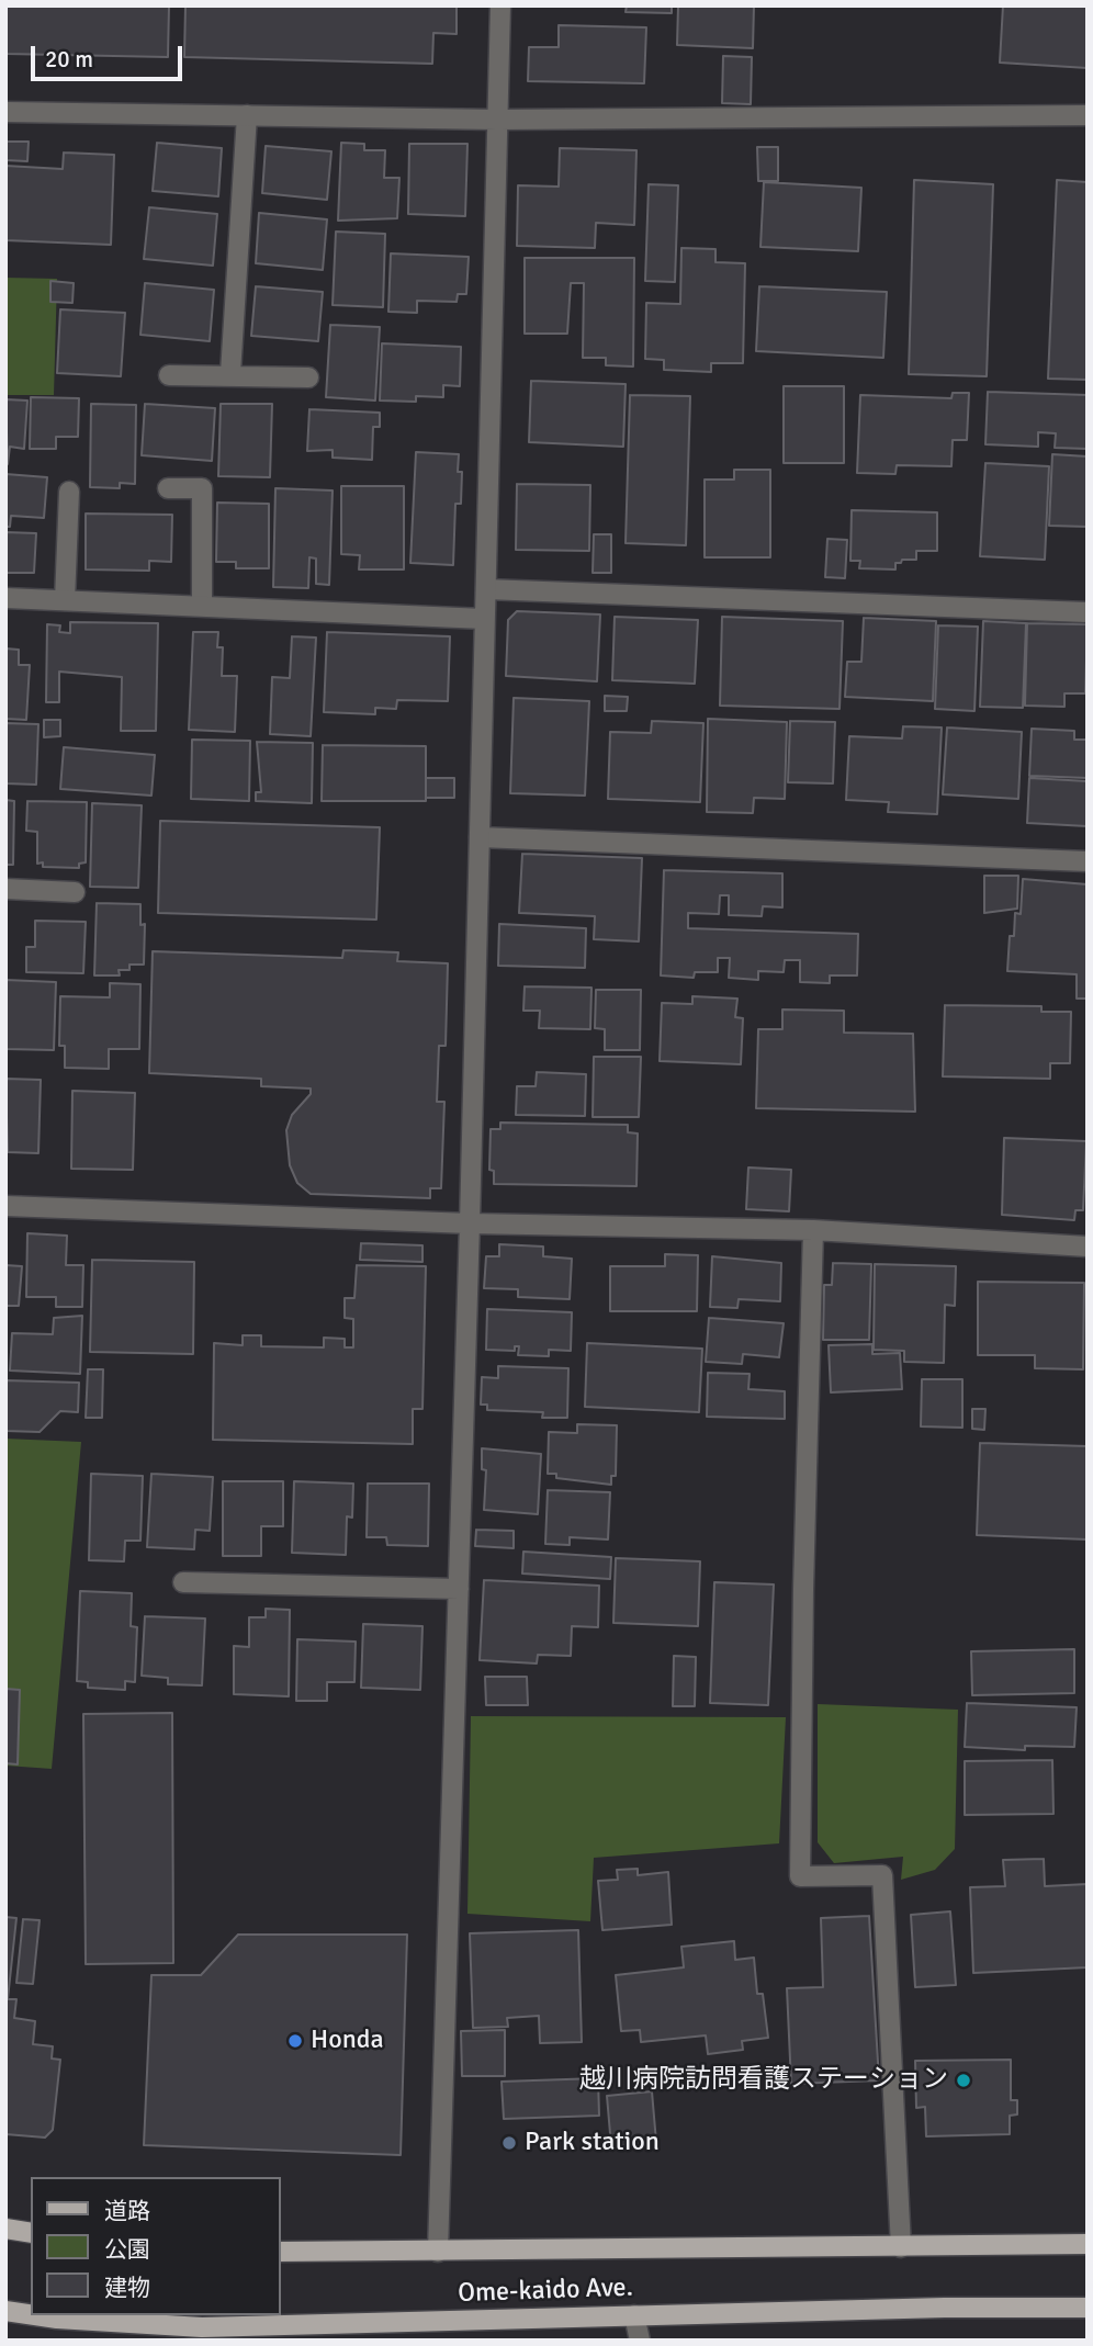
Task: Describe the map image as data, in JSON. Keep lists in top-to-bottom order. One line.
{"streets":{"main road":["Ome-kaido Ave."]},"places":["Honda","越川病院訪問看護ステーション","Park station"],"legend":["道路","公園","建物"],"scale_bar":"20 m"}
